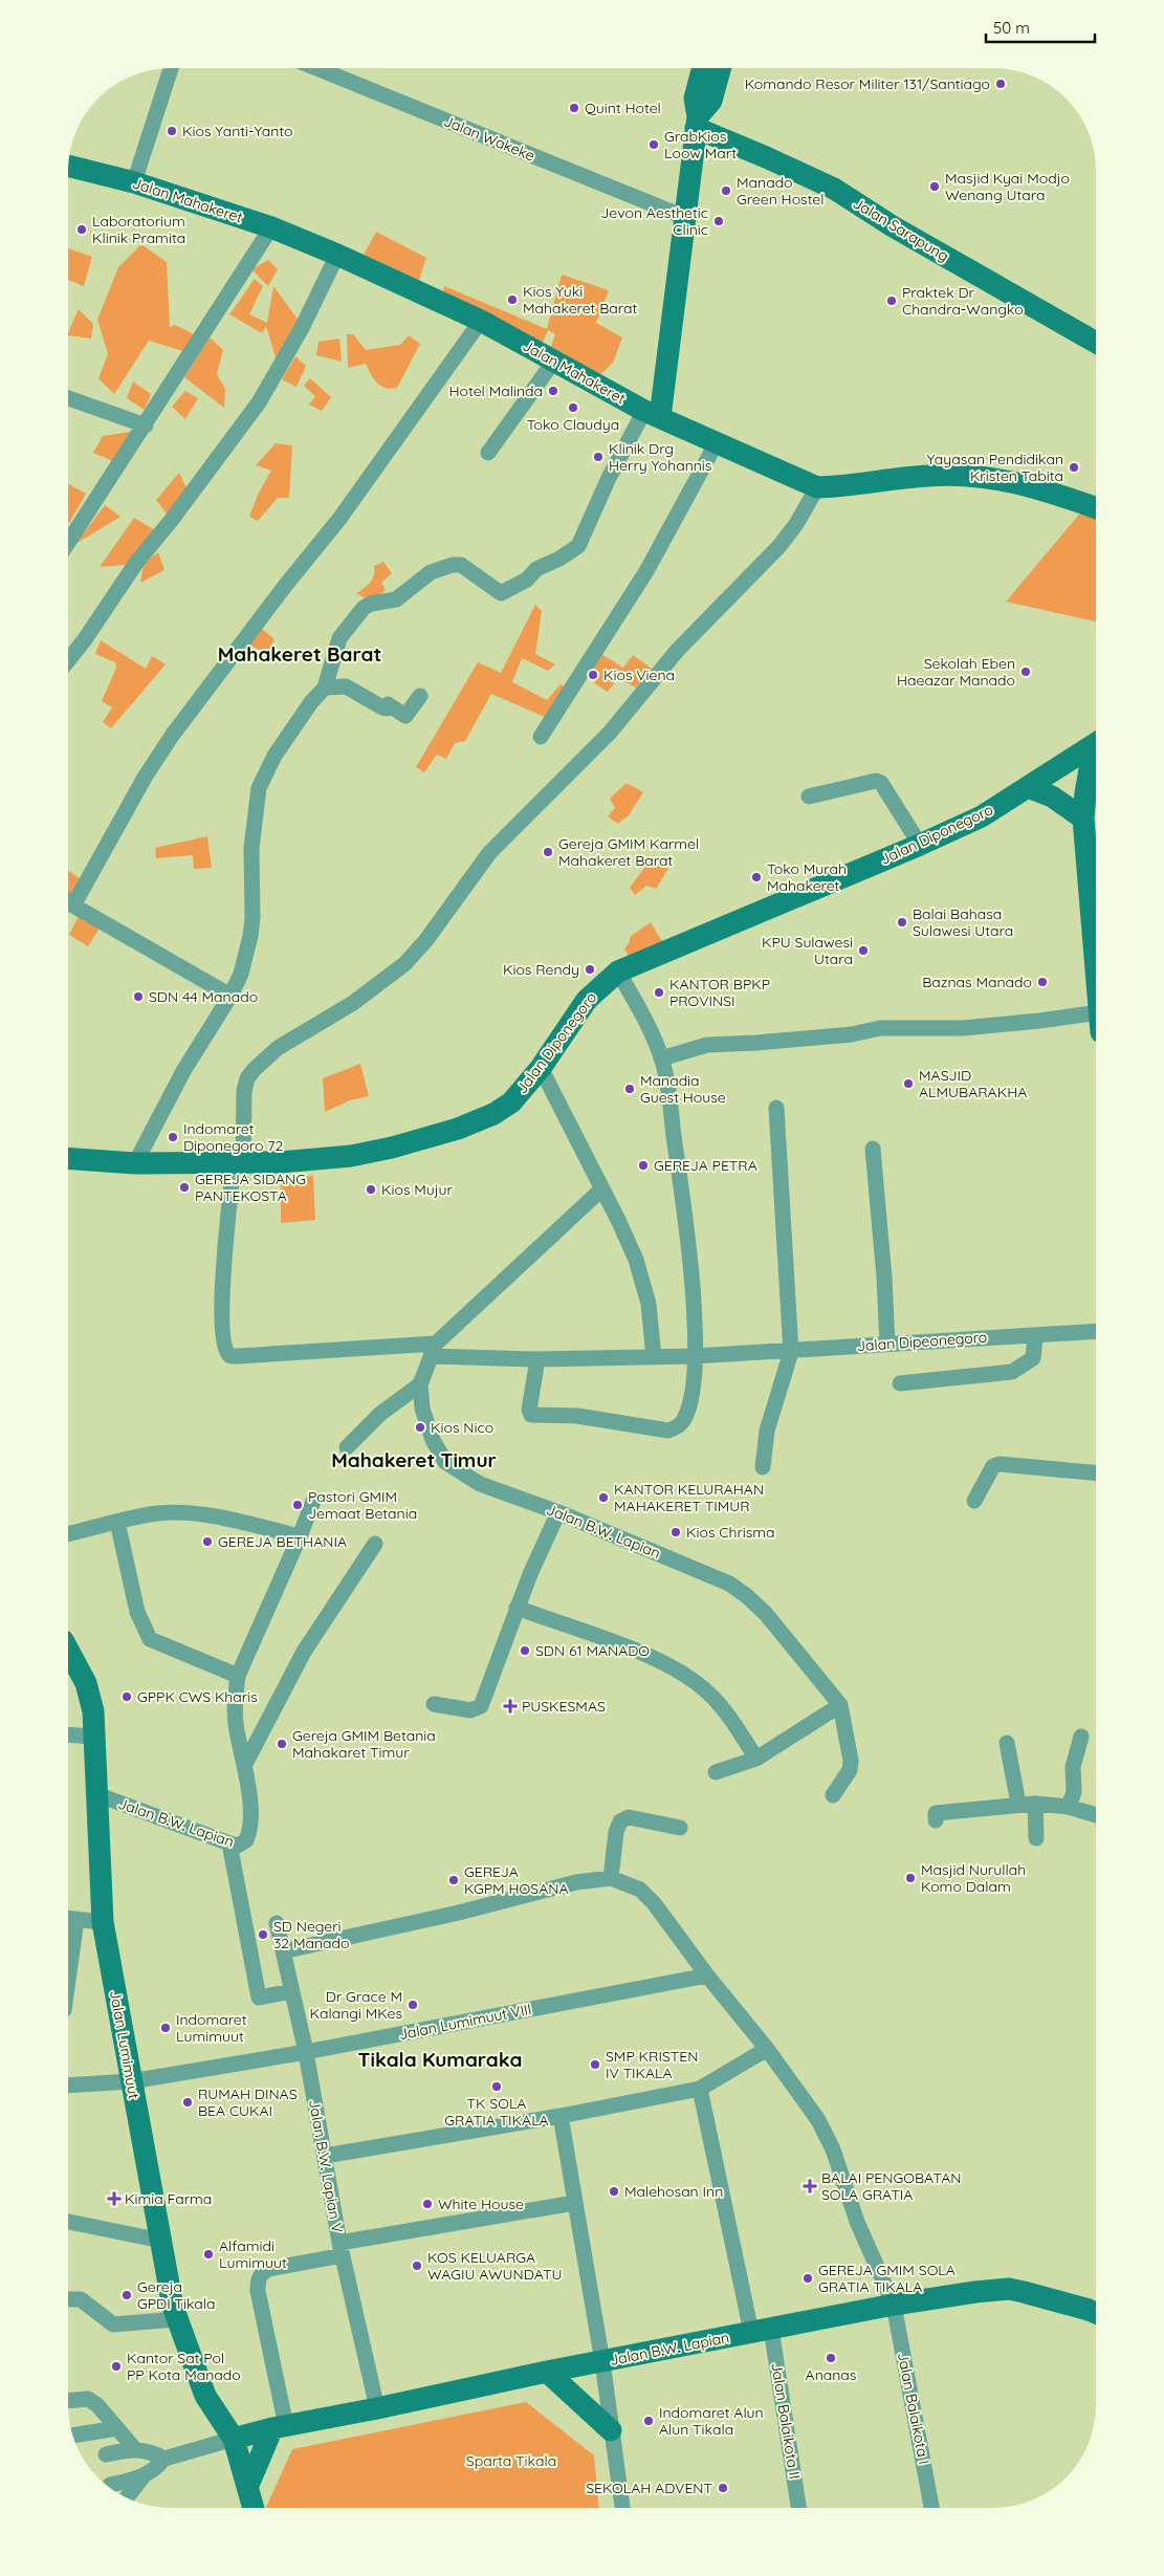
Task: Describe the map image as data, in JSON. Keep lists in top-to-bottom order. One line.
{"streets":{"street":["Jalan Wakeke","Jalan Mahakeret","Jalan Sarapung","Jalan Diponegoro","Jalan Dipeonegoro","Jalan B.W. Lapian","Jalan Lumimuut VIII","Jalan Lumimuut","Jalan B.W. Lapian V","Jalan Balaikota I","Jalan Balaikota II"]},"crossings":[["Jalan Diponegoro","Jalan Dipeonegoro"],["Jalan Dipeonegoro","Jalan B.W. Lapian"],["Jalan B.W. Lapian","Jalan Lumimuut"],["Jalan B.W. Lapian","Jalan B.W. Lapian V"],["Jalan B.W. Lapian","Jalan Balaikota I"],["Jalan B.W. Lapian","Jalan Balaikota II"],["Jalan Lumimuut VIII","Jalan Lumimuut"],["Jalan Lumimuut VIII","Jalan B.W. Lapian V"],["Jalan Lumimuut VIII","Jalan Balaikota I"]],"districts":["Mahakeret Barat","Mahakeret Timur","Tikala Kumaraka"],"parks":["Sparta Tikala"],"places":{"other":["Komando Resor Militer 131/Santiago","Quint Hotel","Kios Yanti-Yanto","GrabKios Loow Mart","Masjid Kyai Modjo Wenang Utara","Manado Green Hostel","Jevon Aesthetic Clinic","Laboratorium Klinik Pramita","Kios Yuki Mahakeret Barat","Praktek Dr Chandra-Wangko","Hotel Malinda","Toko Claudya","Klinik Drg Herry Yohannis","Yayasan Pendidikan Kristen Tabita","Sekolah Eben Haeazar Manado","Kios Viena","Gereja GMIM Karmel Mahakeret Barat","Toko Murah Mahakeret","Balai Bahasa Sulawesi Utara","KPU Sulawesi Utara","Kios Rendy","Baznas Manado","KANTOR BPKP PROVINSI","SDN 44 Manado","MASJID ALMUBARAKHA","Manadia Guest House","Indomaret Diponegoro 72","GEREJA PETRA","GEREJA SIDANG PANTEKOSTA","Kios Mujur","Kios Nico","KANTOR KELURAHAN MAHAKERET TIMUR","Pastori GMIM Jemaat Betania","Kios Chrisma","GEREJA BETHANIA","SDN 61 MANADO","GPPK CWS Kharis","Gereja GMIM Betania Mahakaret Timur","Masjid Nurullah Komo Dalam","GEREJA KGPM HOSANA","SD Negeri 32 Manado","Dr Grace M Kalangi MKes","Indomaret Lumimuut","SMP KRISTEN IV TIKALA","TK SOLA GRATIA TIKALA","RUMAH DINAS BEA CUKAI","Malehosan Inn","White House","Alfamidi Lumimuut","KOS KELUARGA WAGIU AWUNDATU","GEREJA GMIM SOLA GRATIA TIKALA","Gereja GPDI Tikala","Ananas","Kantor Sat Pol PP Kota Manado","Indomaret Alun Alun Tikala","SEKOLAH ADVENT"],"health":["PUSKESMAS","BALAI PENGOBATAN SOLA GRATIA","Kimia Farma"]},"scale_bar":"50 m"}
